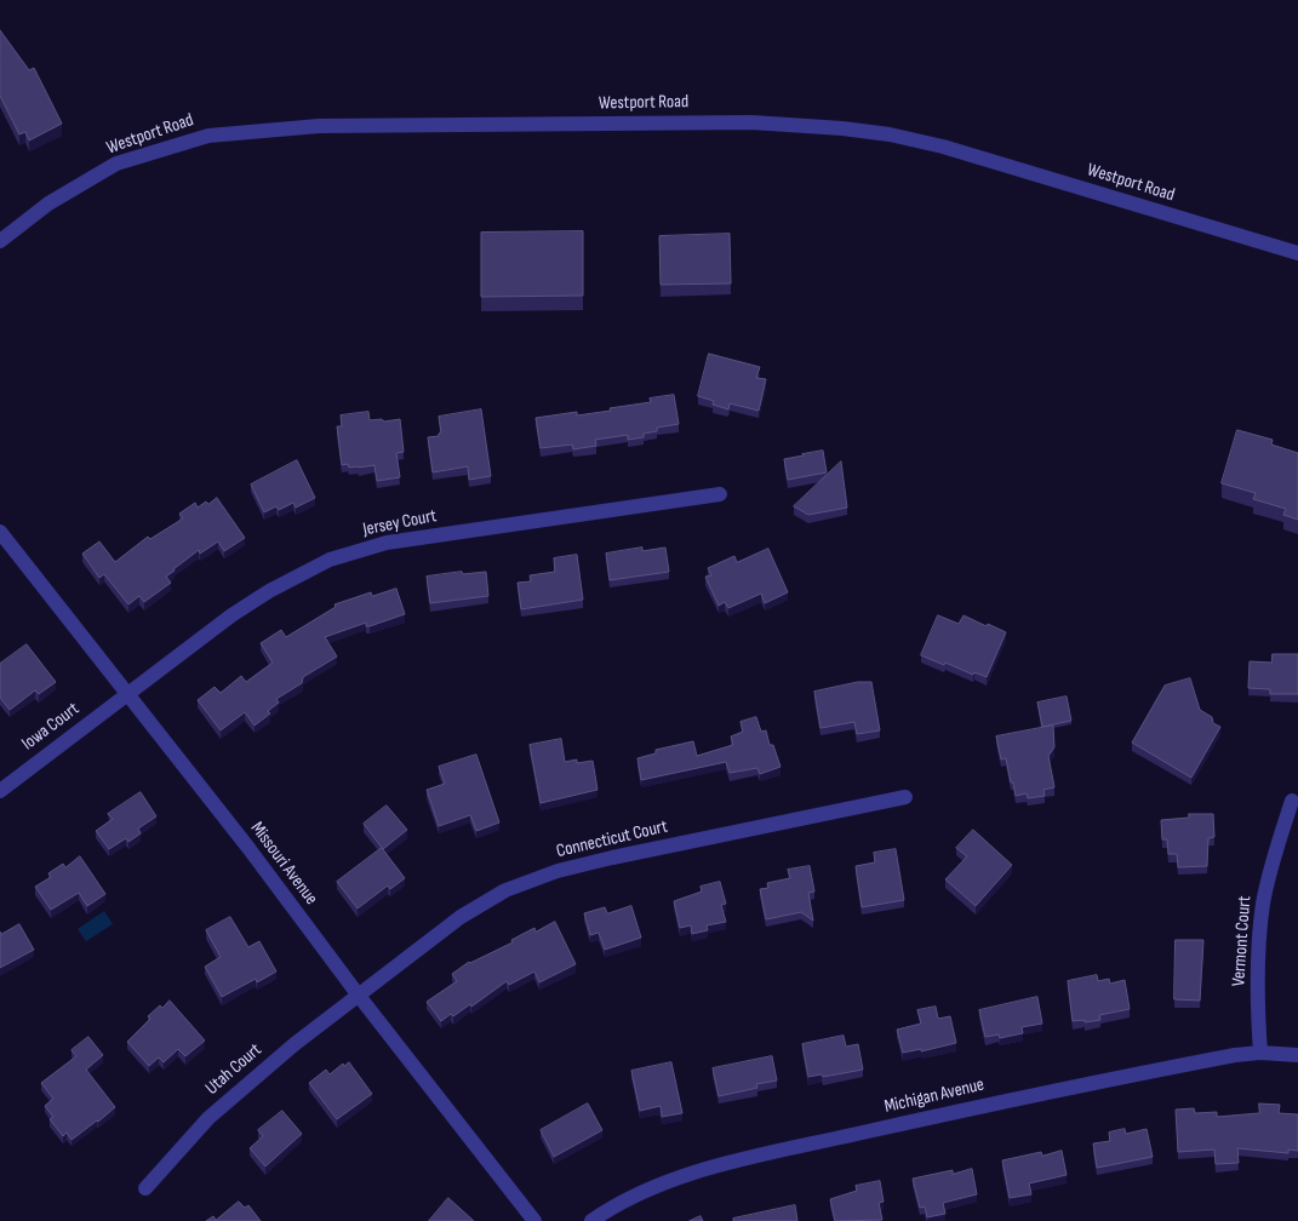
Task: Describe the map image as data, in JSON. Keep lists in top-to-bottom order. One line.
{"streets":{"street":["Westport Road","Jersey Court","Iowa Court","Connecticut Court","Missouri Avenue","Vermont Court","Utah Court","Michigan Avenue"]},"crossings":[["Jersey Court","Iowa Court"],["Jersey Court","Missouri Avenue"],["Iowa Court","Missouri Avenue"],["Connecticut Court","Missouri Avenue"],["Connecticut Court","Utah Court"],["Missouri Avenue","Utah Court"],["Vermont Court","Michigan Avenue"]]}
